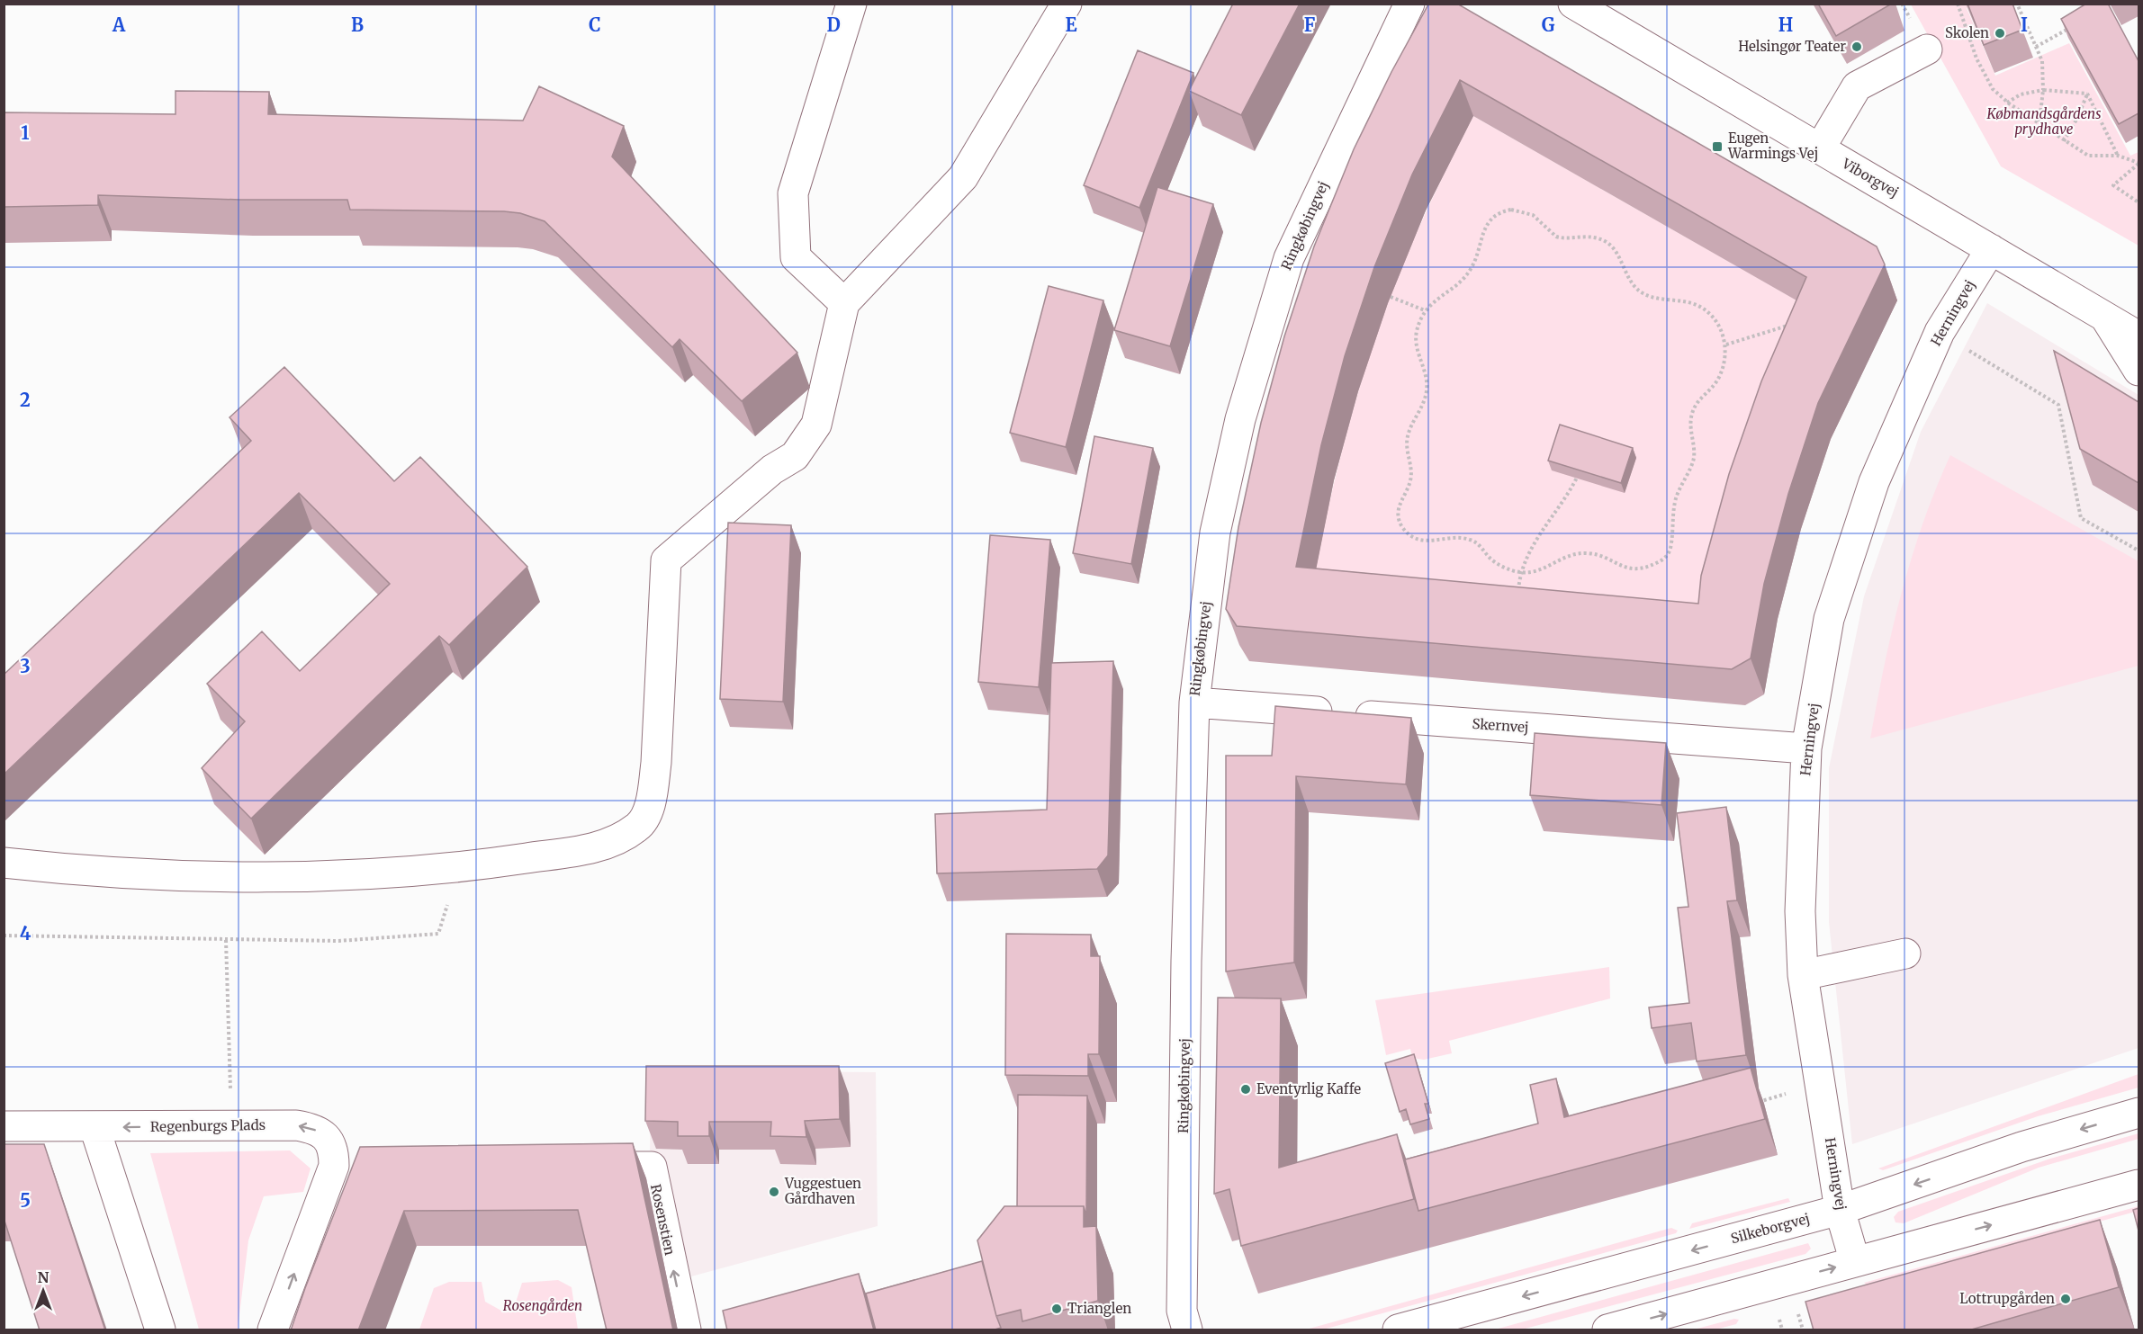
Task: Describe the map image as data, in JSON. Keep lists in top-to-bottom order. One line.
{"streets":{"street":["Viborgvej","Ringkøbingvej","Herningvej","Skernvej","Regenburgs Plads","Rosenstien","Silkeborgvej"]},"crossings":[["Viborgvej","Herningvej"],["Ringkøbingvej","Skernvej"],["Herningvej","Skernvej"],["Herningvej","Silkeborgvej"]],"one_way":["Rosenstien"],"parks":["Købmandsgårdens prydhave","Rosengården"],"places":{"other":["Skolen","Helsingør Teater","Eventyrlig Kaffe","Vuggestuen Gårdhaven","Lottrupgården","Trianglen"],"transit":["Eugen Warmings Vej"]},"north":"top","grid":{"columns":["A","B","C","D","E","F","G","H","I"],"rows":["1","2","3","4","5"]}}
